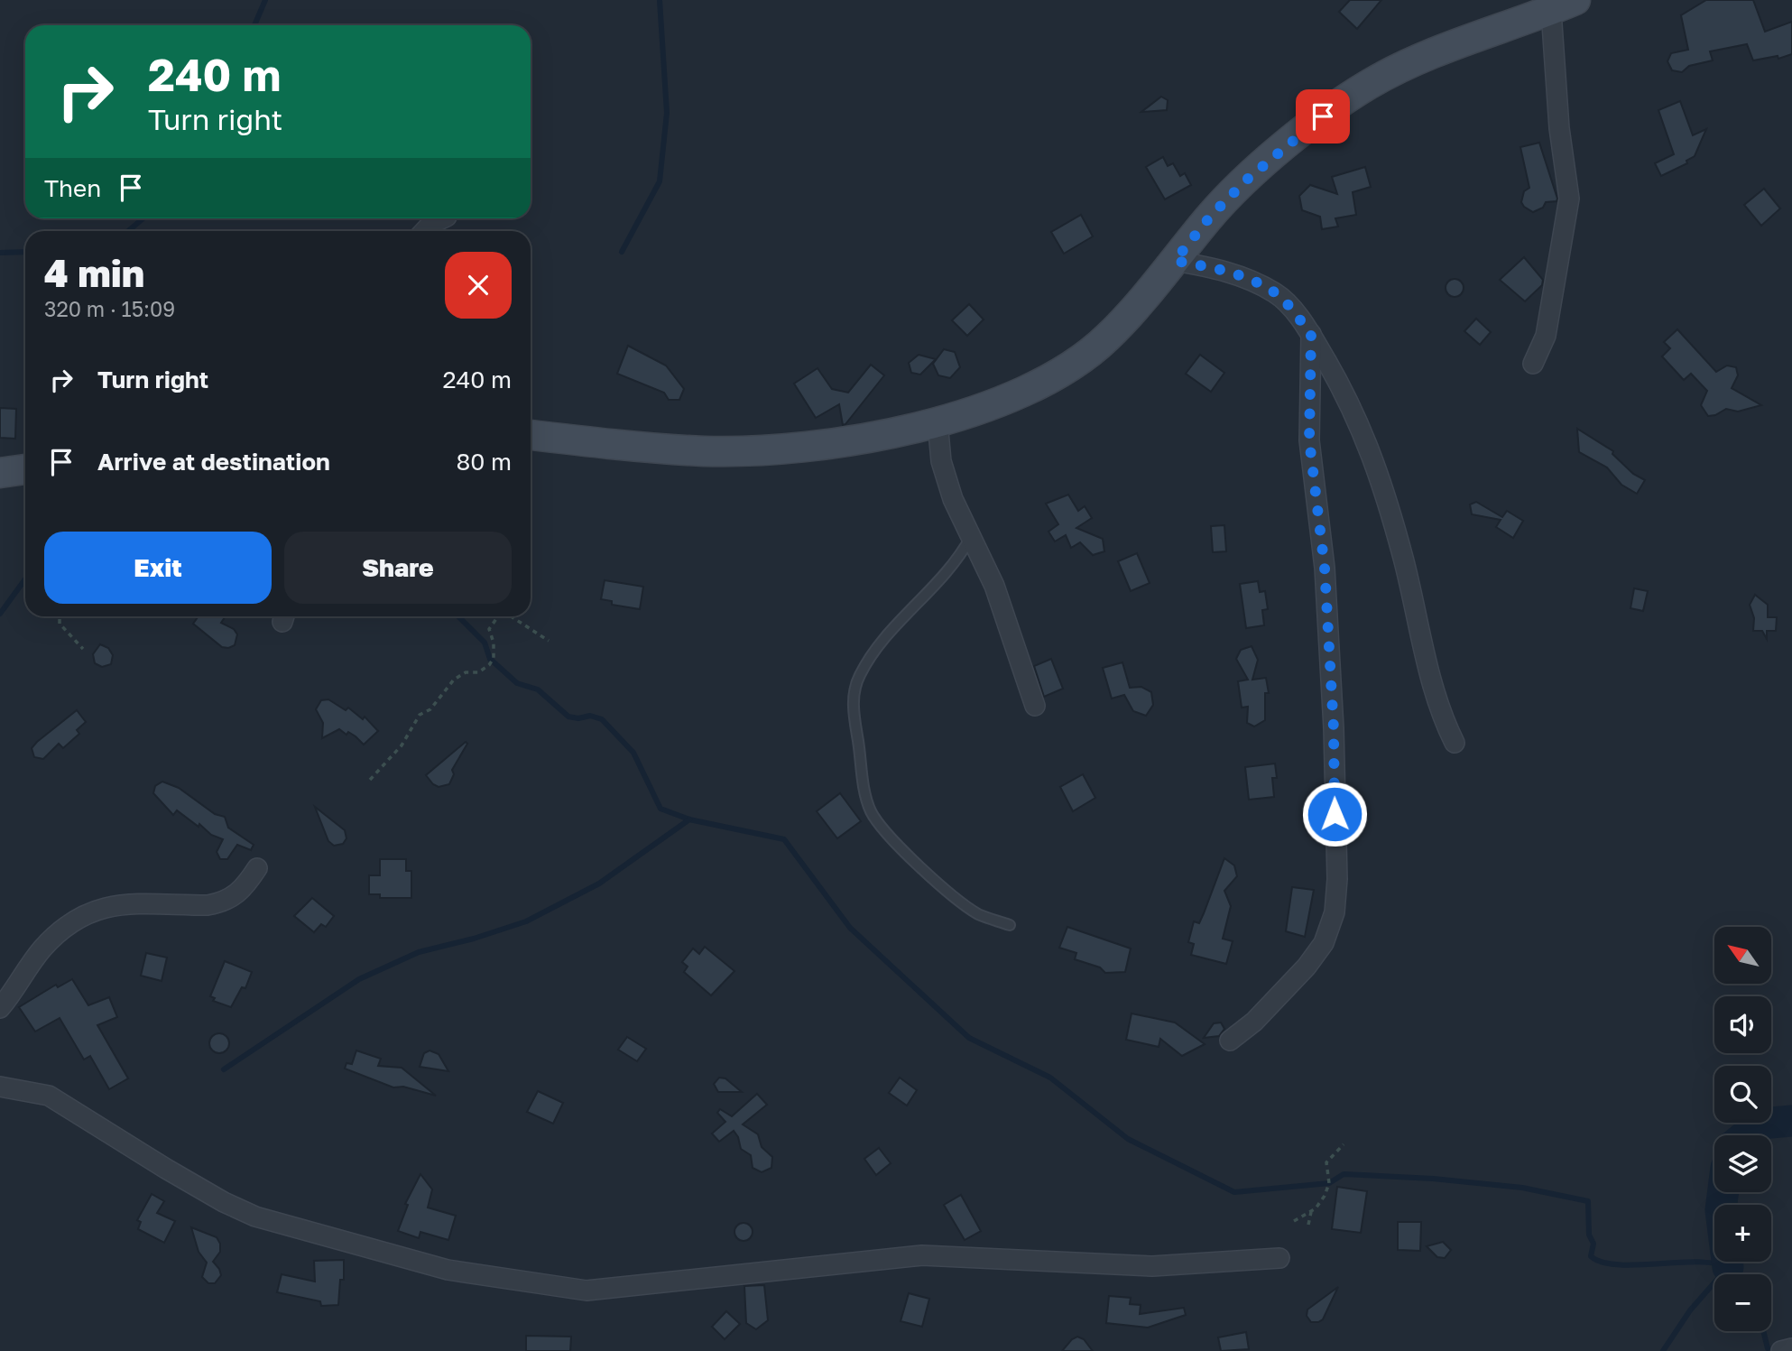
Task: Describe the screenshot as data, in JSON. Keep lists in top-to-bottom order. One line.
{"north":"top left","page":{"turn":["240 m","Turn right"],"then":"Then","heading":["4 min","320 m · 15:09"],"list":[{"name":"Turn right","value":"240 m"},{"name":"Arrive at destination","value":"80 m"}],"buttons":["Exit","Share"],"map_buttons":["+","−"]}}
